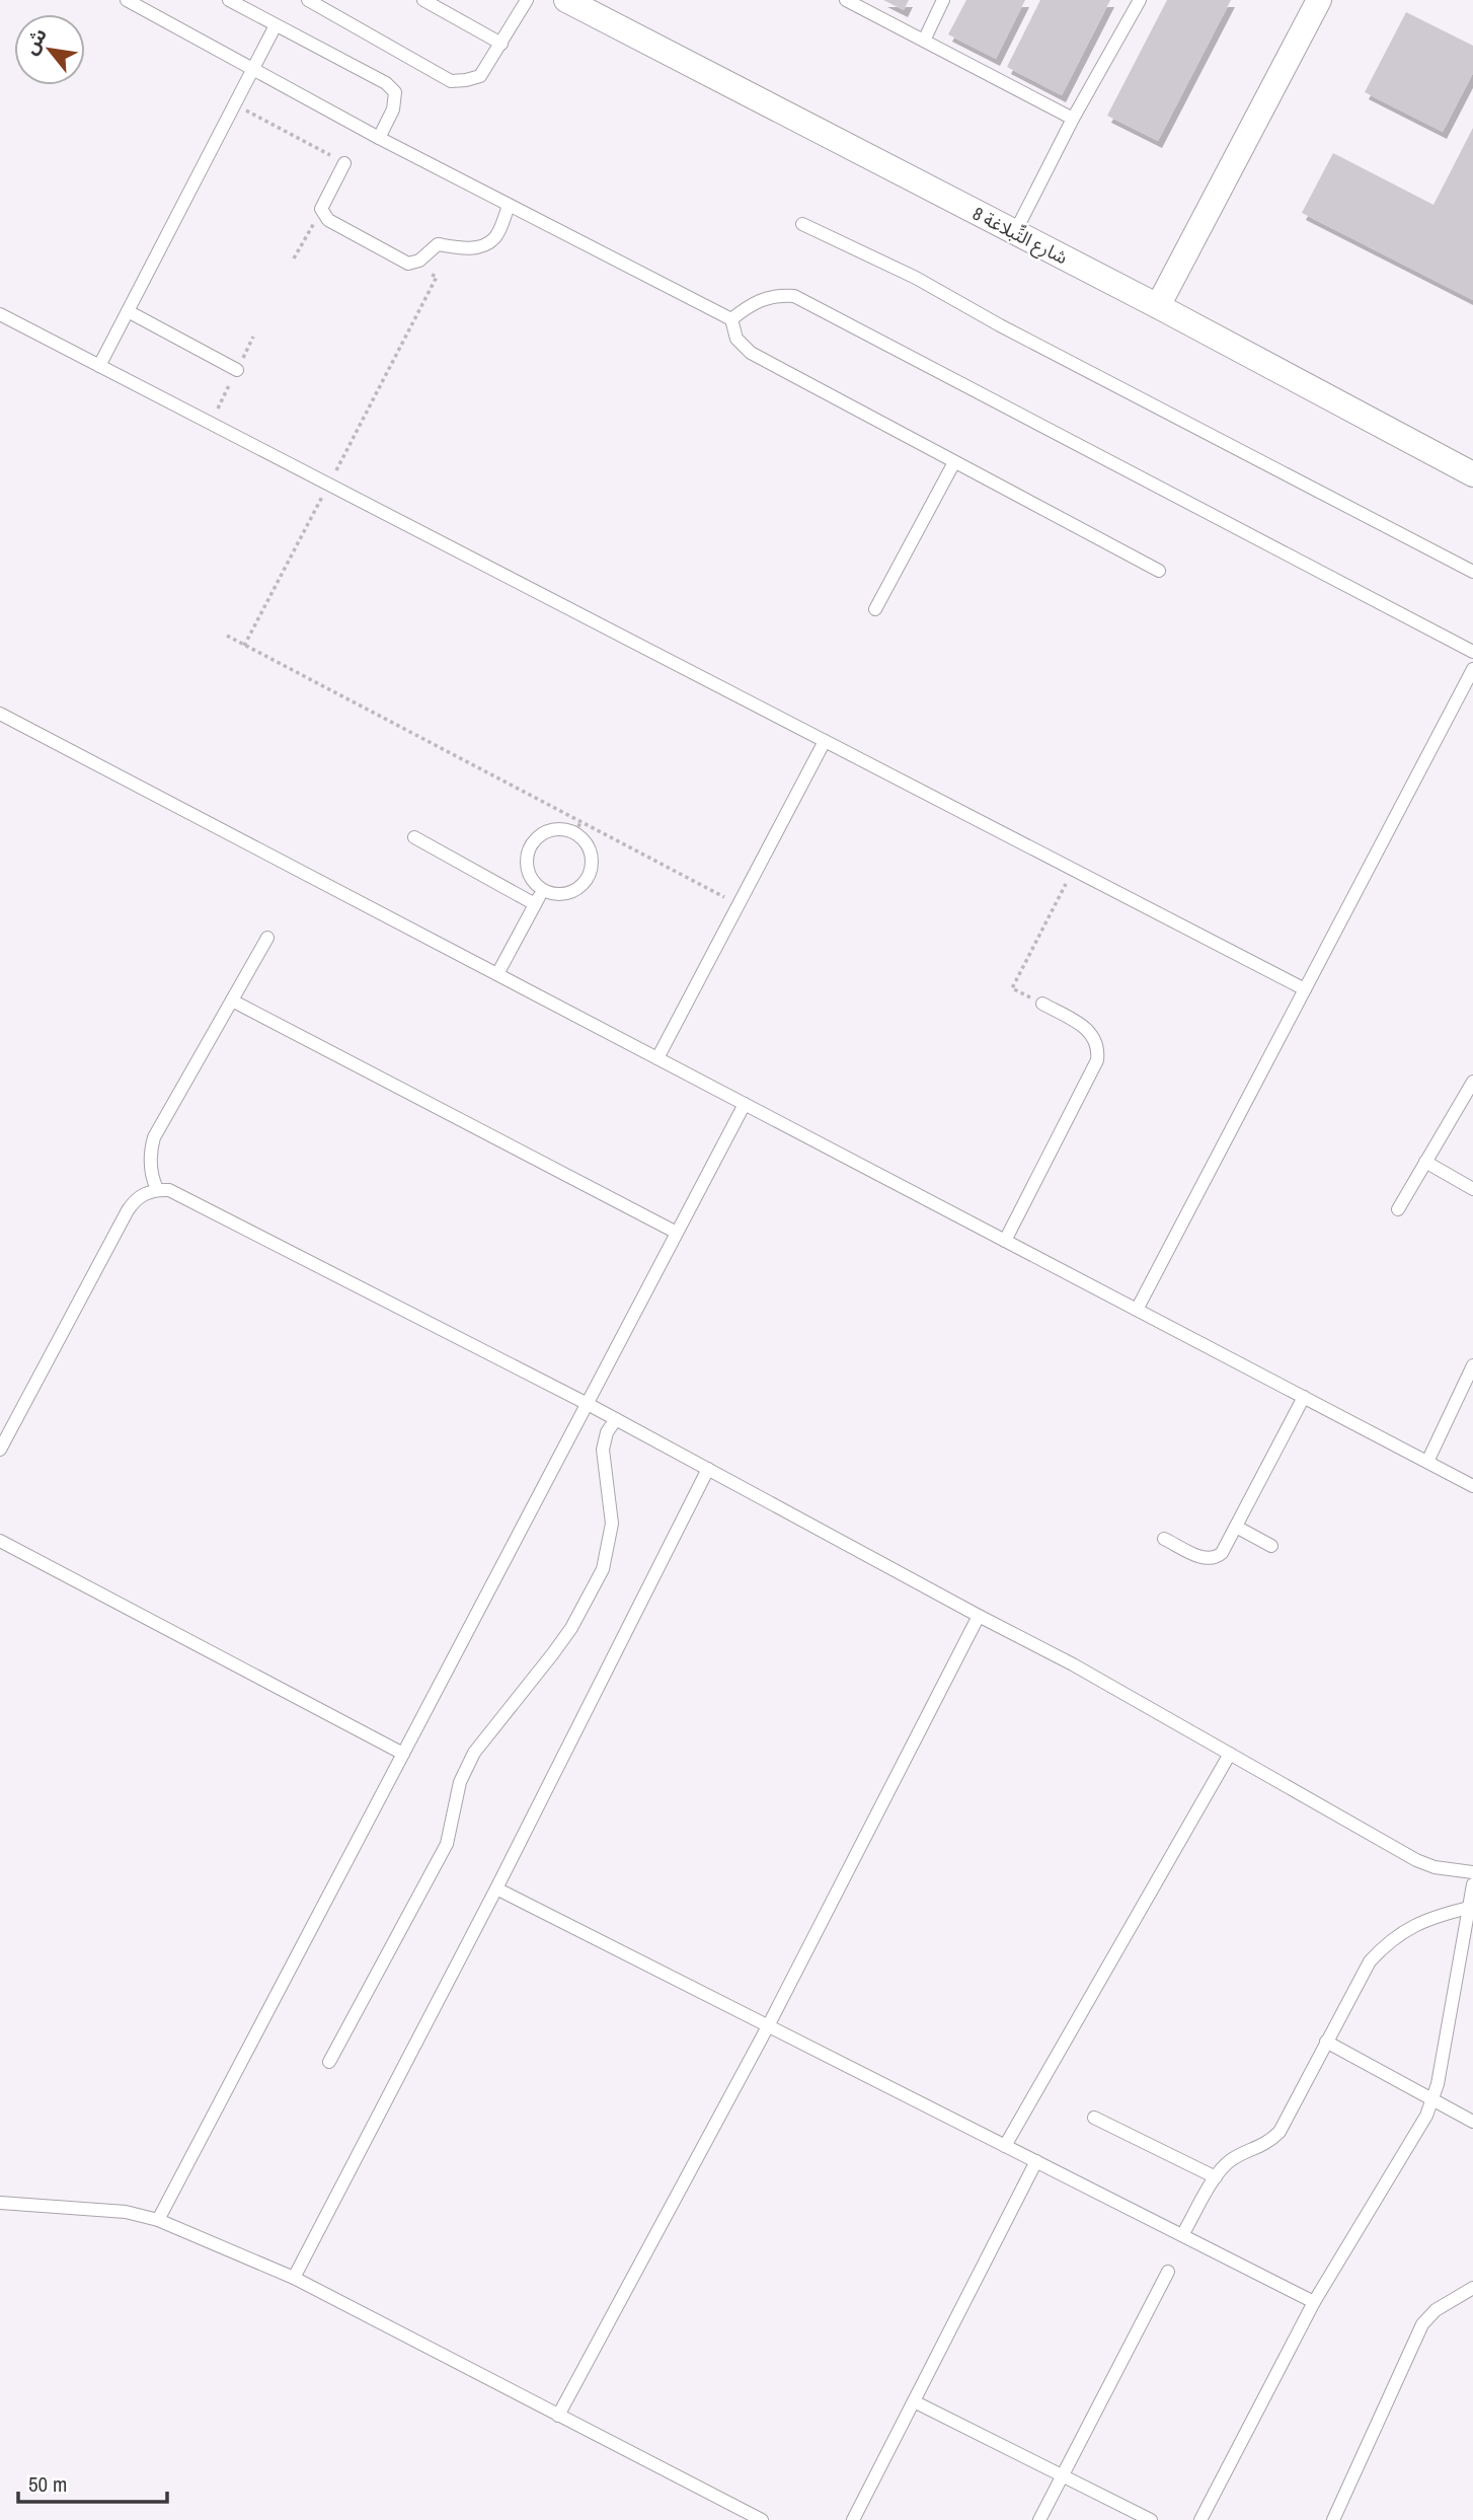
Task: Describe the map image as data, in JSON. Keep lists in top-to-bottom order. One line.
{"streets":{"street":["شارع التِّبلاغة 8"]},"scale_bar":"50 m","north":"top left"}
